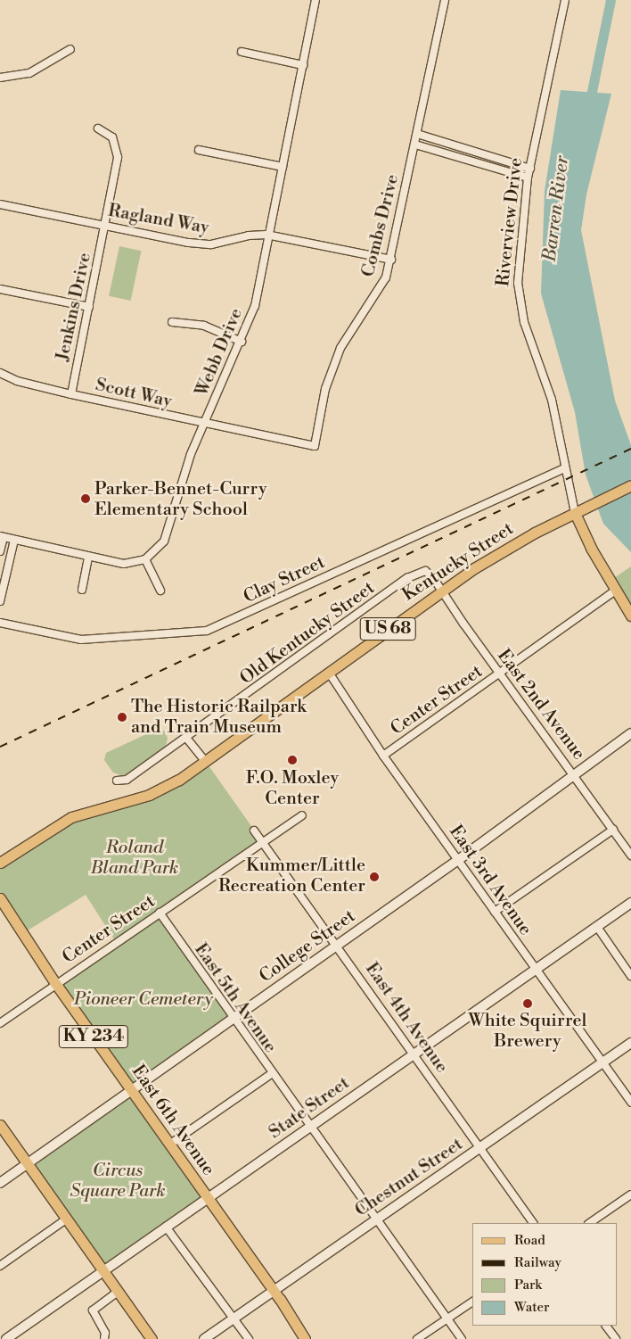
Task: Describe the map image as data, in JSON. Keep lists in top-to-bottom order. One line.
{"streets":{"main road":["Riverview Drive","Kentucky Street","US 68","KY 234","East 6th Avenue"],"street":["Ragland Way","Combs Drive","Jenkins Drive","Webb Drive","Scott Way","Clay Street","Old Kentucky Street","Center Street","East 2nd Avenue","East 3rd Avenue","College Street","East 5th Avenue","East 4th Avenue","State Street","Chestnut Street"]},"crossings":[["Ragland Way","Combs Drive"],["Ragland Way","Jenkins Drive"],["Ragland Way","Webb Drive"],["Riverview Drive","Kentucky Street"],["Riverview Drive","Clay Street"],["Riverview Drive","Center Street"],["Combs Drive","Scott Way"],["Jenkins Drive","Scott Way"],["Webb Drive","Scott Way"],["Kentucky Street","East 2nd Avenue"],["Kentucky Street","East 3rd Avenue"],["Old Kentucky Street","East 2nd Avenue"],["Center Street","East 2nd Avenue"],["Center Street","East 3rd Avenue"],["Center Street","East 5th Avenue"],["Center Street","East 4th Avenue"],["Center Street","East 6th Avenue"],["East 2nd Avenue","College Street"],["East 3rd Avenue","College Street"],["East 3rd Avenue","State Street"],["East 3rd Avenue","Chestnut Street"],["College Street","East 5th Avenue"],["College Street","East 4th Avenue"],["College Street","East 6th Avenue"],["East 5th Avenue","State Street"],["East 5th Avenue","Chestnut Street"],["East 4th Avenue","State Street"],["East 4th Avenue","Chestnut Street"],["State Street","East 6th Avenue"],["East 6th Avenue","Chestnut Street"]],"water":["Barren River"],"parks":["Roland Bland Park","Pioneer Cemetery","Circus Square Park"],"places":["Parker-Bennet-Curry Elementary School","The Historic Railpark and Train Museum","F.O. Moxley Center","Kummer/Little Recreation Center","White Squirrel Brewery"],"legend":["Road","Railway","Park","Water"]}
